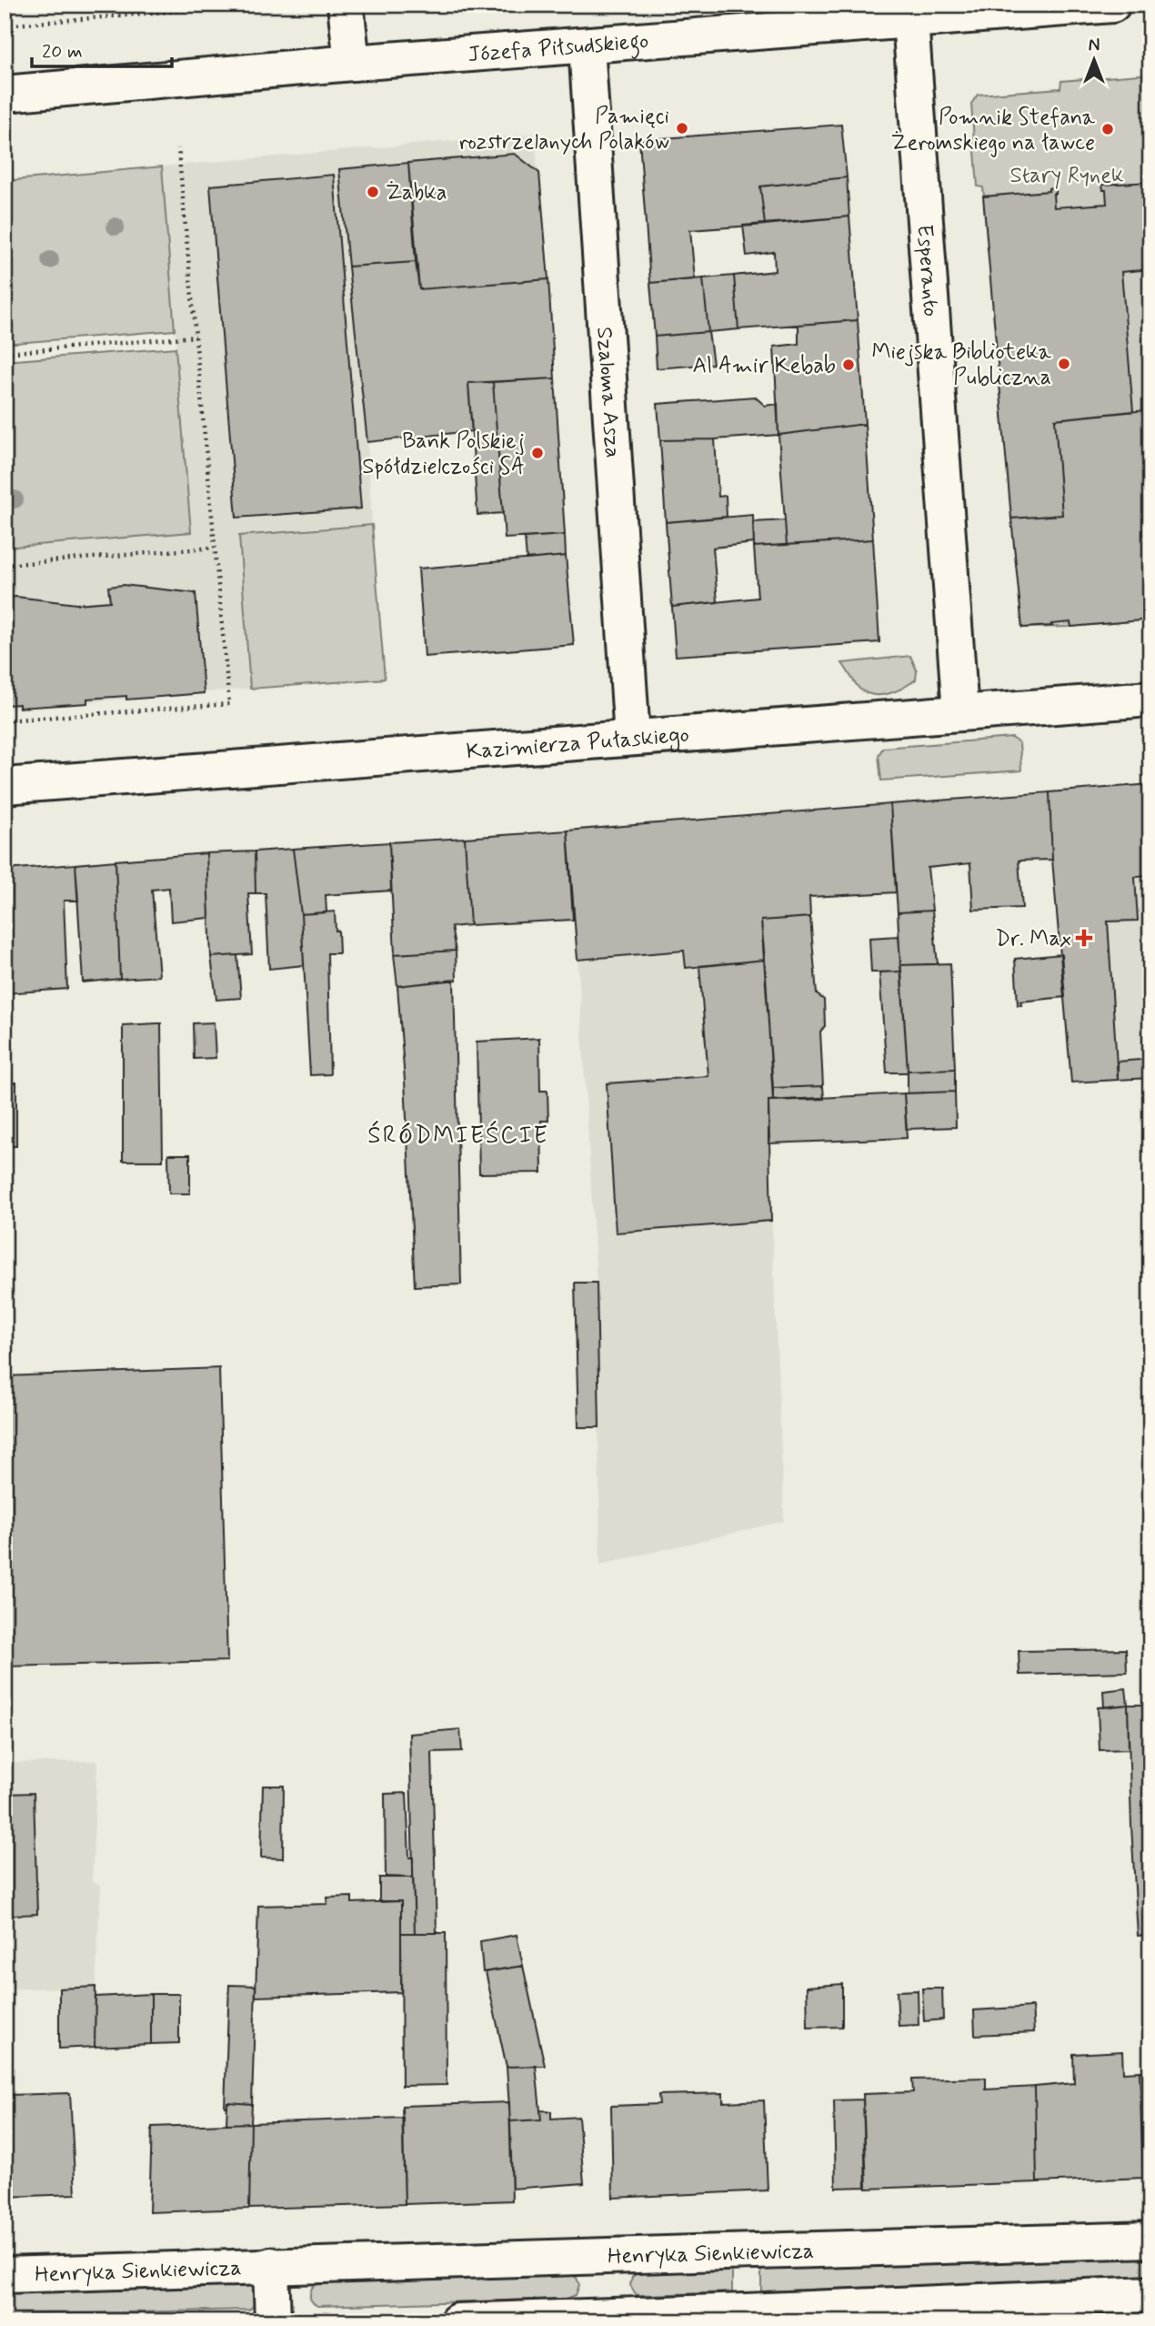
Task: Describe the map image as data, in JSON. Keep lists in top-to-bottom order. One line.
{"streets":{"street":["Józefa Piłsudskiego","Esperanto","Szaloma Asza","Kazimierza Pułaskiego","Henryka Sienkiewicza"]},"crossings":[["Józefa Piłsudskiego","Esperanto"],["Józefa Piłsudskiego","Szaloma Asza"],["Esperanto","Kazimierza Pułaskiego"],["Szaloma Asza","Kazimierza Pułaskiego"]],"districts":["ŚRÓDMIEŚCIE"],"parks":["Stary Rynek"],"places":{"other":["Pamięci rozstrzelanych Polaków","Pomnik Stefana Żeromskiego na ławce","Żabka","Miejska Biblioteka Publiczna","Al Amir Kebab","Bank Polskiej Spółdzielczości SA"],"health":["Dr. Max"]},"scale_bar":"20 m","north":"top"}
